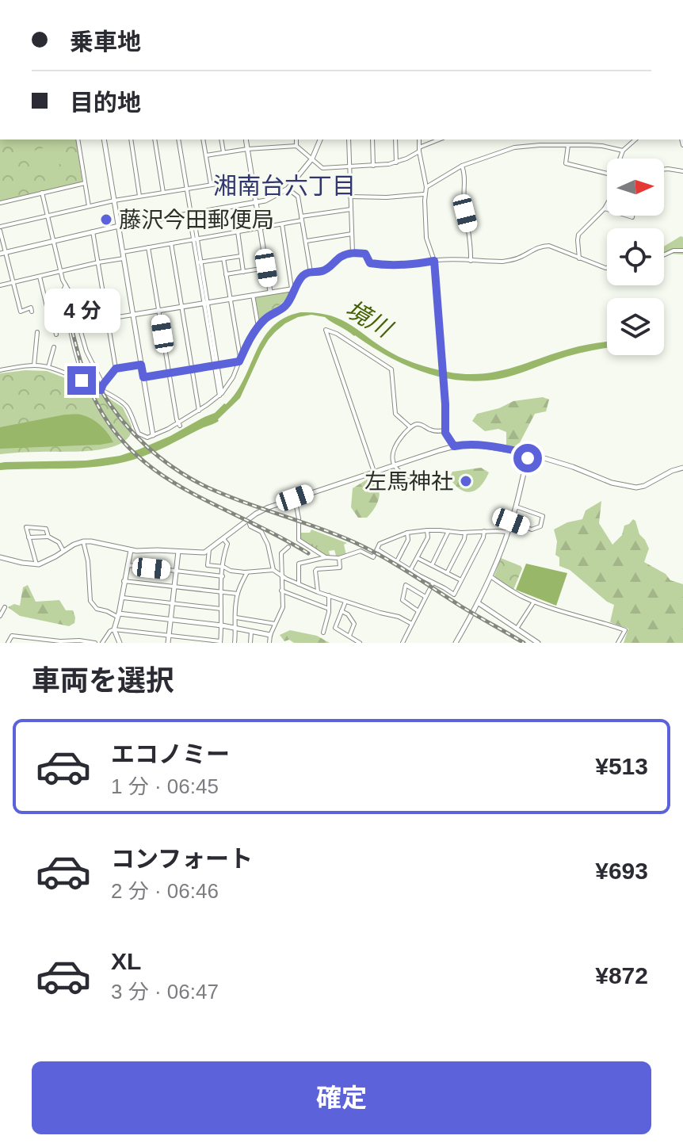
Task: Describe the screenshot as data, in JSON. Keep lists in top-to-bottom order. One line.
{"districts":["湘南台六丁目"],"water":["境川"],"places":["藤沢今田郵便局","左馬神社"],"north":"right","page":{"banner":["乗車地","目的地"],"bubble":"4 分","heading":"車両を選択","list":[{"name":"エコノミー","note":"1 分 · 06:45","value":"¥513"},{"name":"コンフォート","note":"2 分 · 06:46","value":"¥693"},{"name":"XL","note":"3 分 · 06:47","value":"¥872"}],"buttons":"確定"}}
